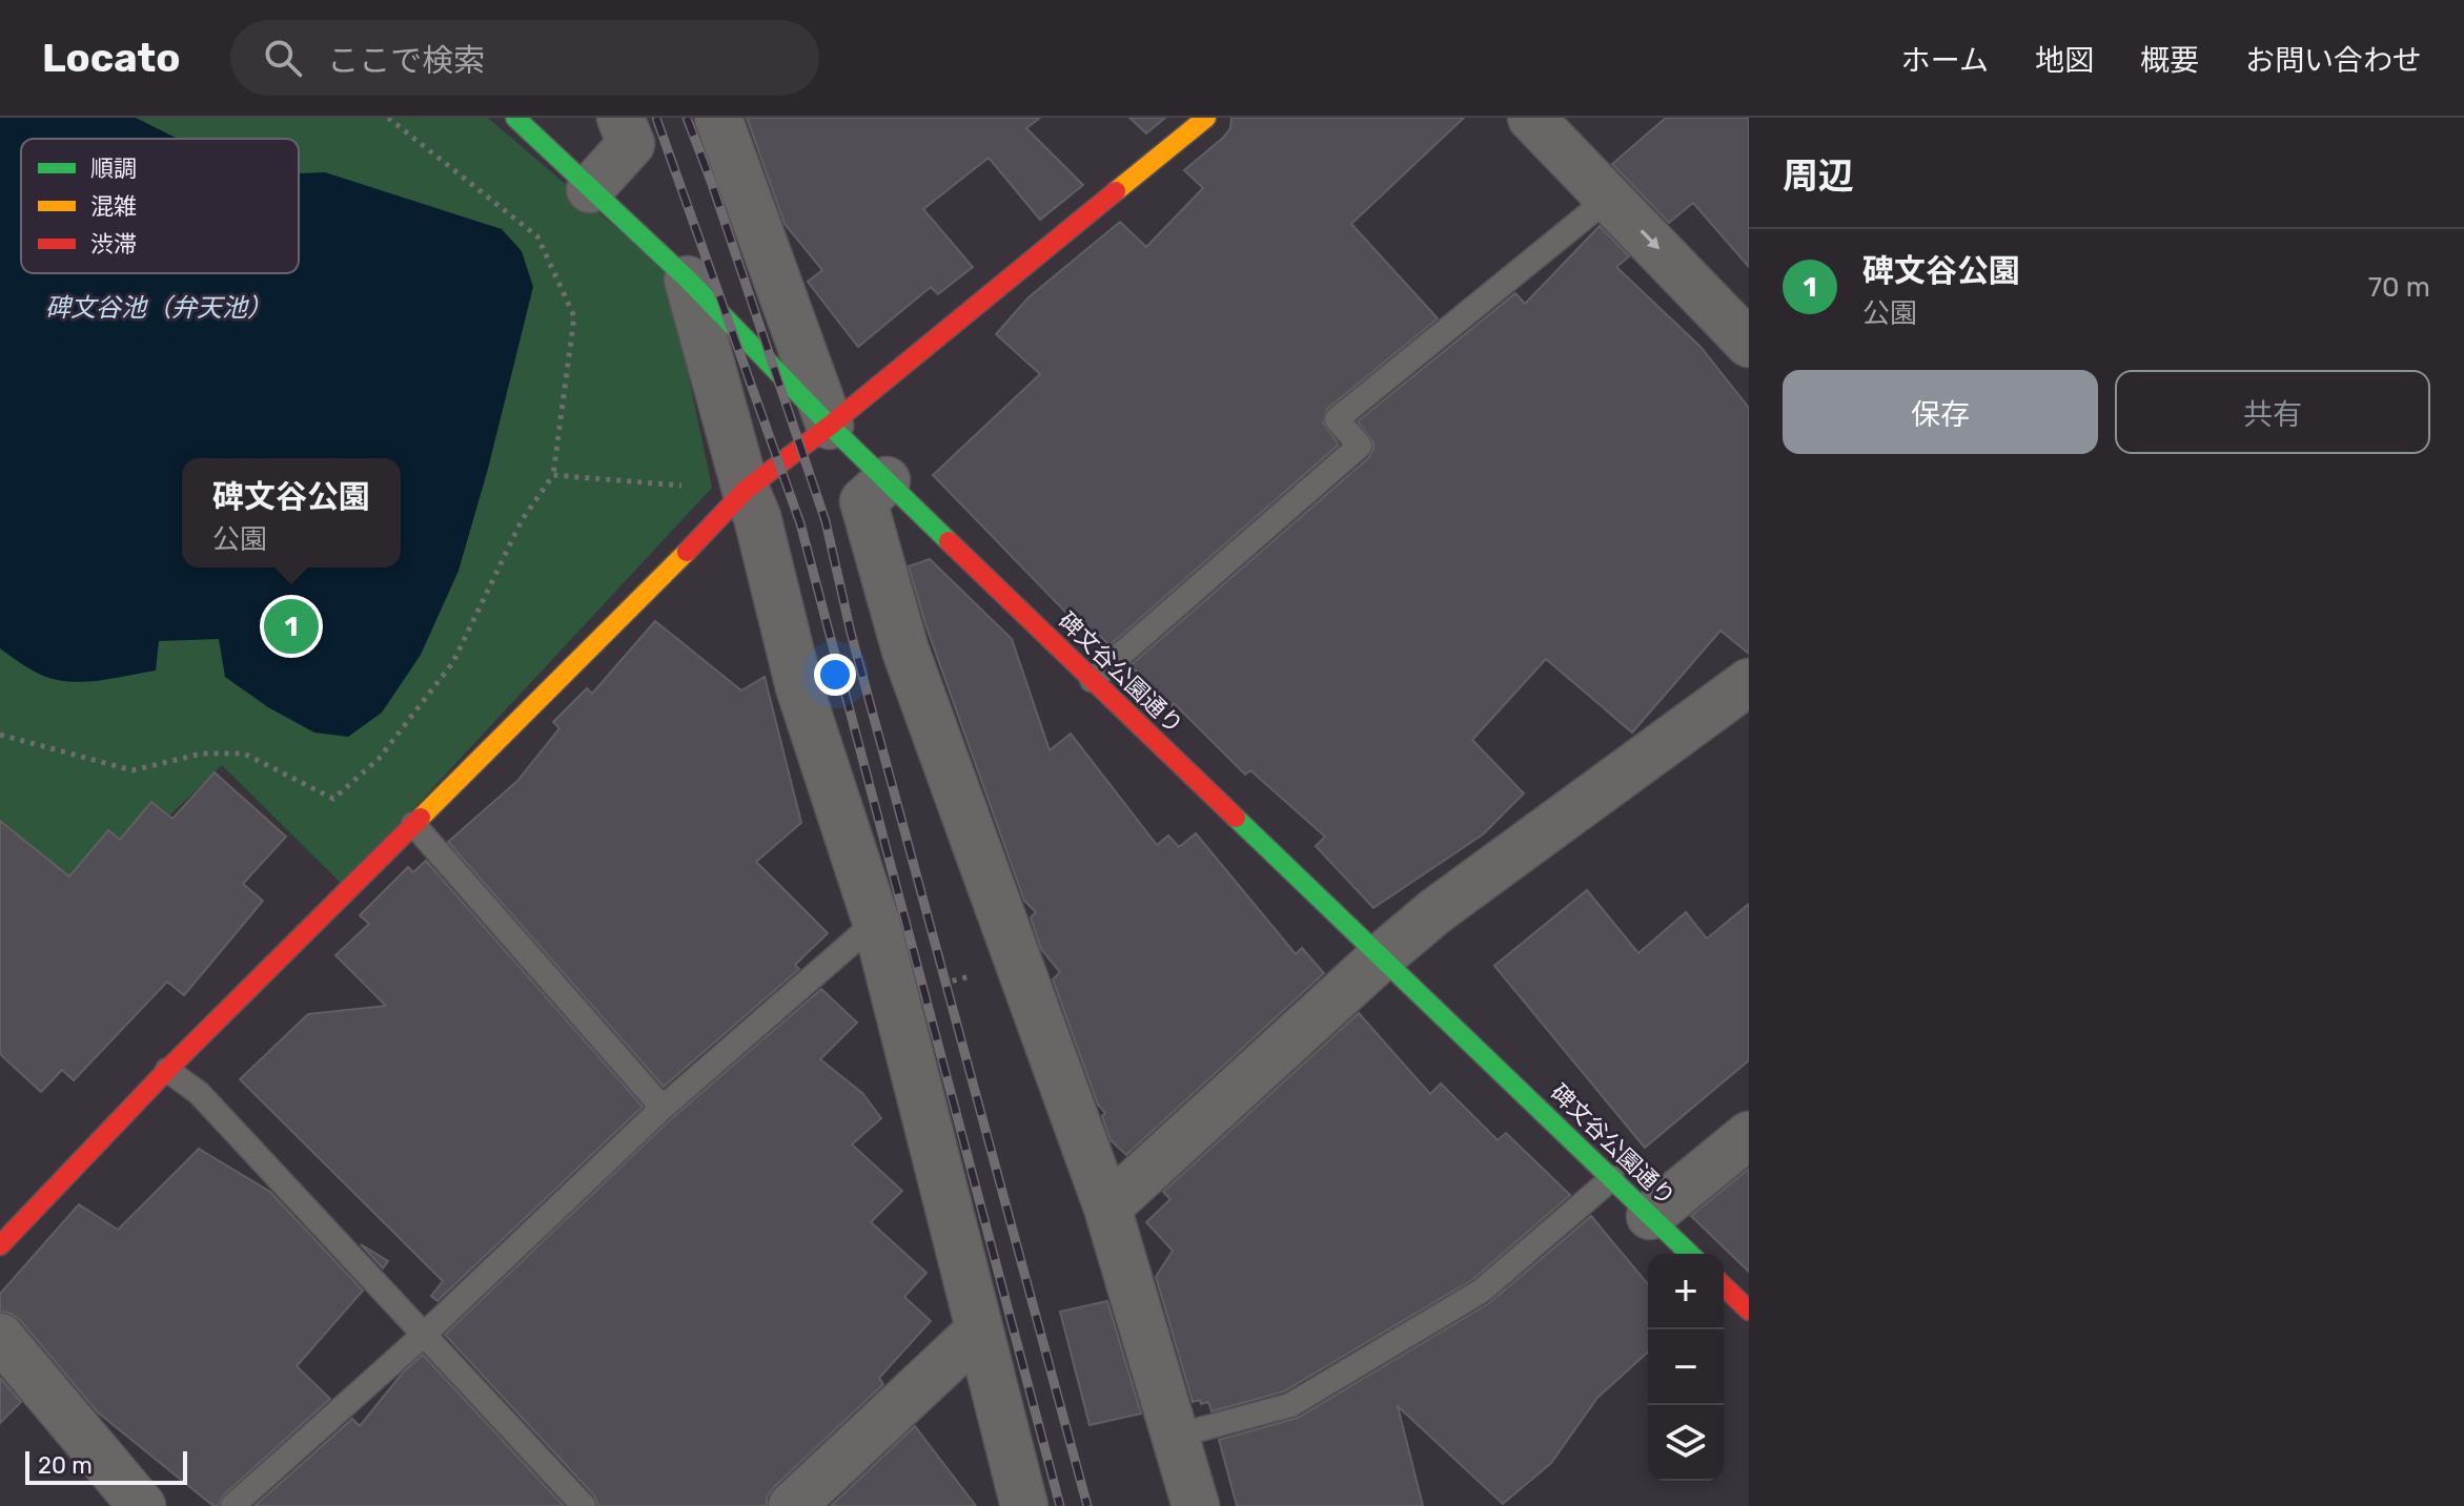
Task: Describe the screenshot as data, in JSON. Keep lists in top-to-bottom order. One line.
{"streets":{"street":["碑文谷公園通り"]},"water":["碑文谷池（弁天池）"],"legend":["順調","混雑","渋滞"],"scale_bar":"20 m","page":{"header":"Locato","search":"ここで検索","nav":["ホーム","地図","概要","お問い合わせ"],"heading":"周辺","list":[{"mark":"1","name":"碑文谷公園","note":"公園","value":"70 m"}],"buttons":["保存","共有"],"popup":["碑文谷公園","公園"],"pins":"1","map_buttons":["+","−"],"scale":"20 m"}}
